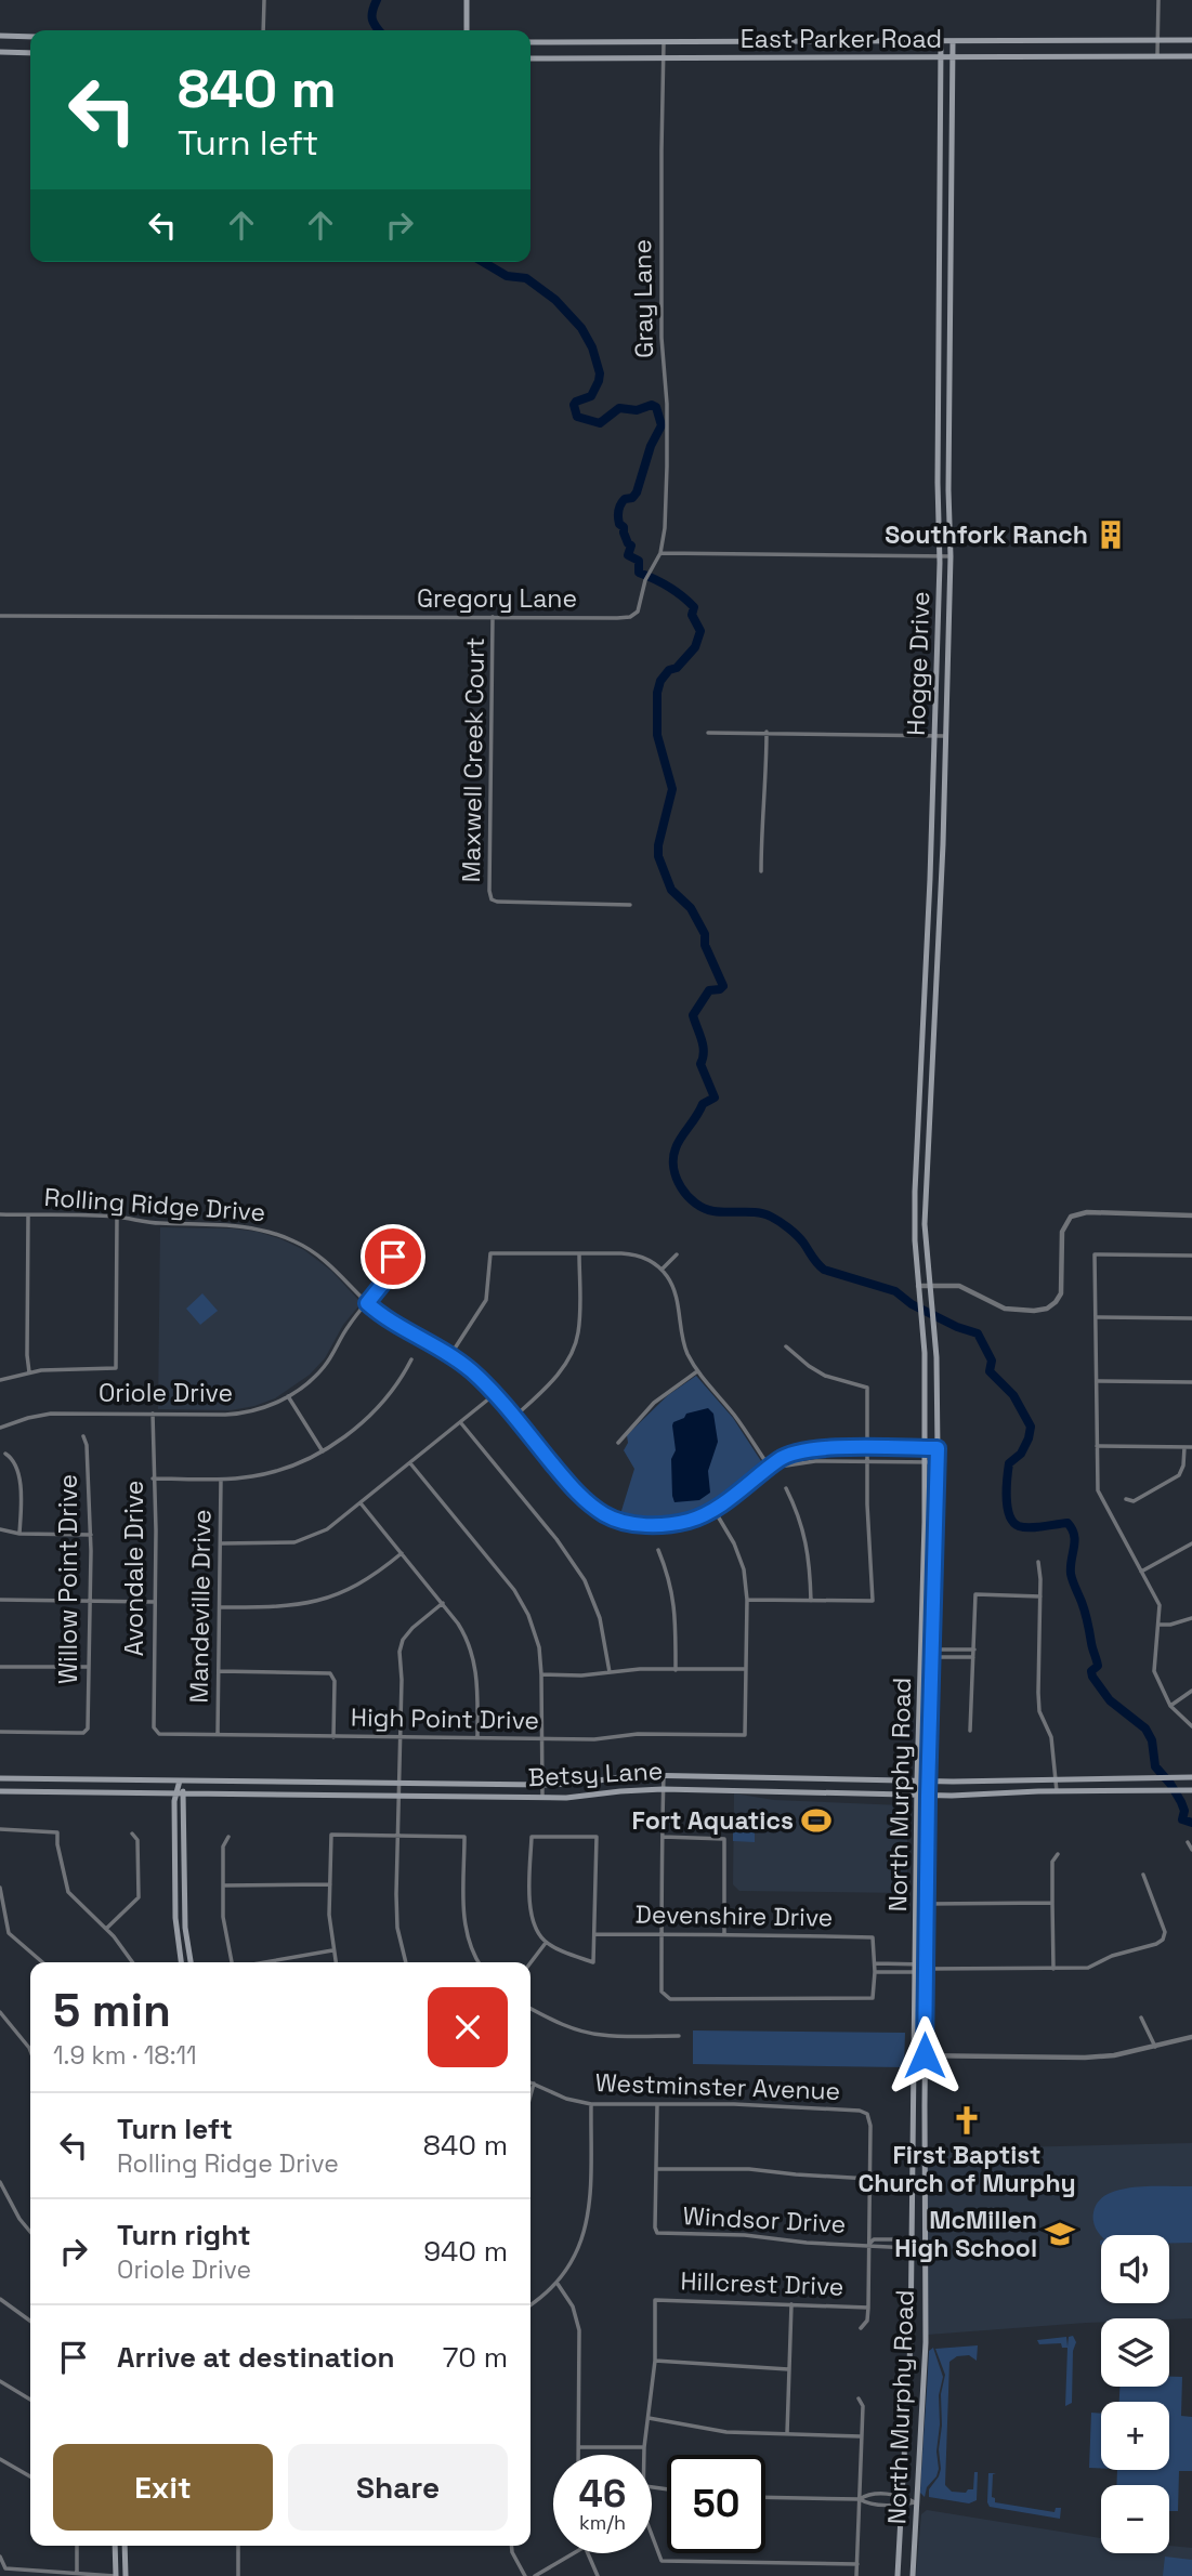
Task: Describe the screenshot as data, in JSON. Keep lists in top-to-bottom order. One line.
{"streets":{"main road":["East Parker Road","Hogge Drive","Betsy Lane","North Murphy Road"],"street":["Gray Lane","Gregory Lane","Maxwell Creek Court","Rolling Ridge Drive","Oriole Drive","Avondale Drive","Willow Point Drive","Mandeville Drive","High Point Drive","Devenshire Drive","Westminster Avenue","Windsor Drive","Hillcrest Drive"]},"crossings":[["East Parker Road","Gray Lane"],["East Parker Road","Hogge Drive"],["Gray Lane","Gregory Lane"],["Gregory Lane","Maxwell Creek Court"],["Hogge Drive","North Murphy Road"],["Rolling Ridge Drive","Oriole Drive"],["Rolling Ridge Drive","North Murphy Road"],["Oriole Drive","Avondale Drive"],["Avondale Drive","High Point Drive"],["Mandeville Drive","High Point Drive"],["Betsy Lane","North Murphy Road"],["North Murphy Road","Windsor Drive"]],"places":{"building":["Southfork Ranch"],"sports":["Fort Aquatics"],"church":["First Baptist Church of Murphy"],"school or university":["McMillen High School"]},"page":{"turn":["840 m","Turn left"],"heading":["5 min","1.9 km · 18:11"],"list":[{"name":"Turn left","note":"Rolling Ridge Drive","value":"840 m"},{"name":"Turn right","note":"Oriole Drive","value":"940 m"},{"name":"Arrive at destination","value":"70 m"}],"map_buttons":["+","−"],"buttons":["Exit","Share"],"speed":"46 km/h","limit":"50"}}
